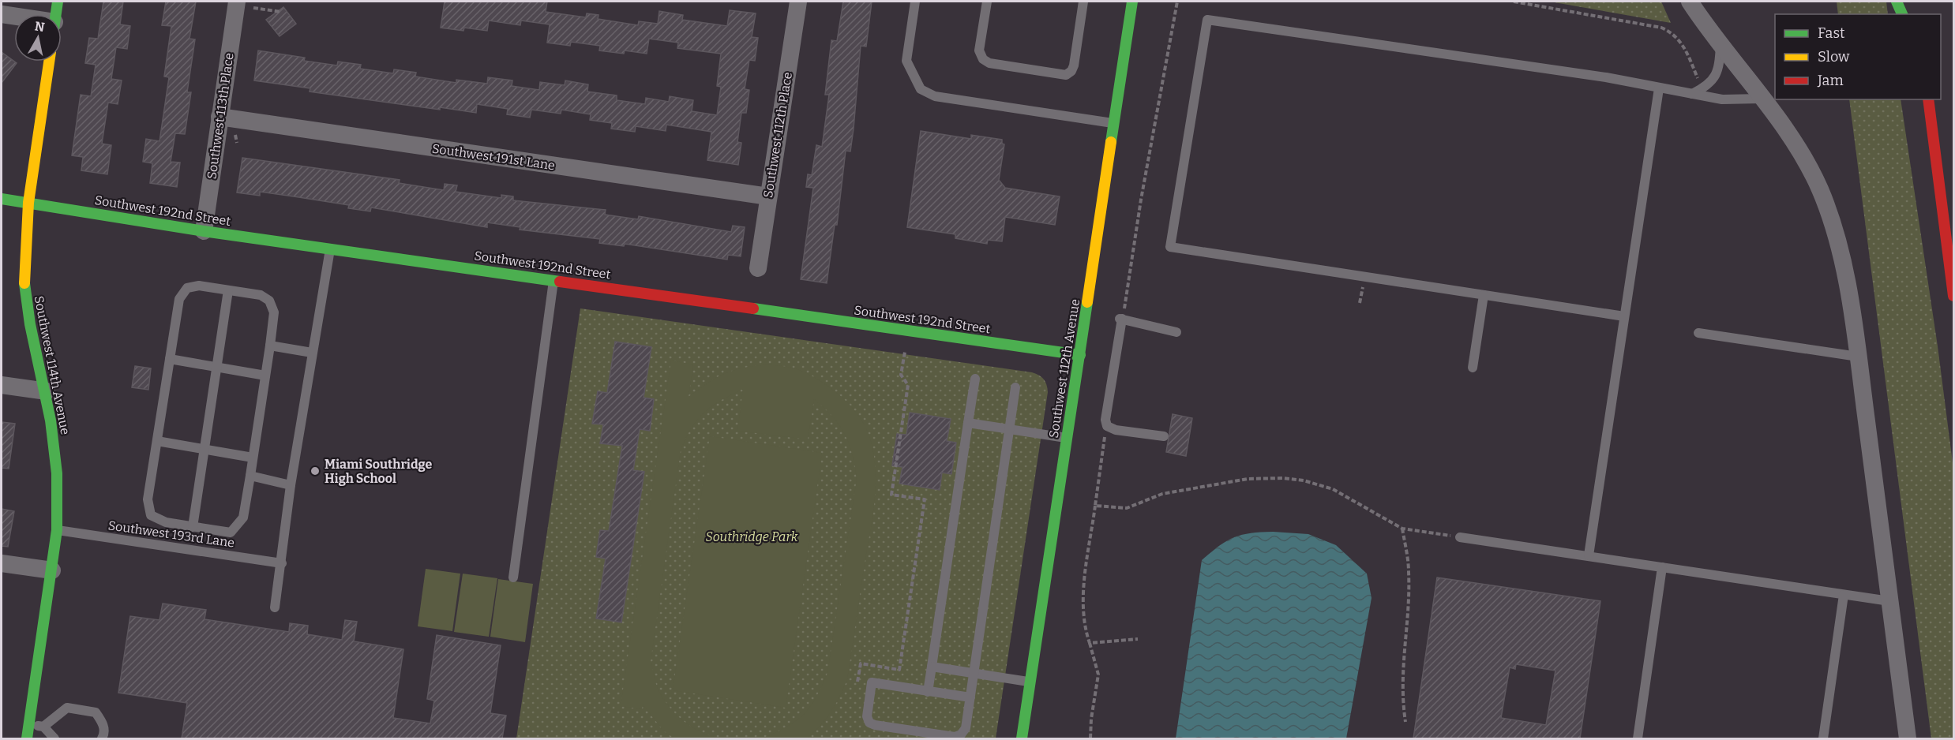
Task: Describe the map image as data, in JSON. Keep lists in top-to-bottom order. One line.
{"streets":{"main road":["Southwest 192nd Street","Southwest 114th Avenue","Southwest 112th Avenue"],"street":["Southwest 113th Place","Southwest 112th Place","Southwest 191st Lane"],"lane":["Southwest 193rd Lane"]},"crossings":[["Southwest 113th Place","Southwest 191st Lane"],["Southwest 113th Place","Southwest 192nd Street"],["Southwest 112th Place","Southwest 191st Lane"],["Southwest 192nd Street","Southwest 114th Avenue"],["Southwest 192nd Street","Southwest 112th Avenue"],["Southwest 114th Avenue","Southwest 193rd Lane"]],"parks":["Southridge Park"],"places":["Miami Southridge High School"],"legend":["Fast","Slow","Jam"],"north":"top"}
